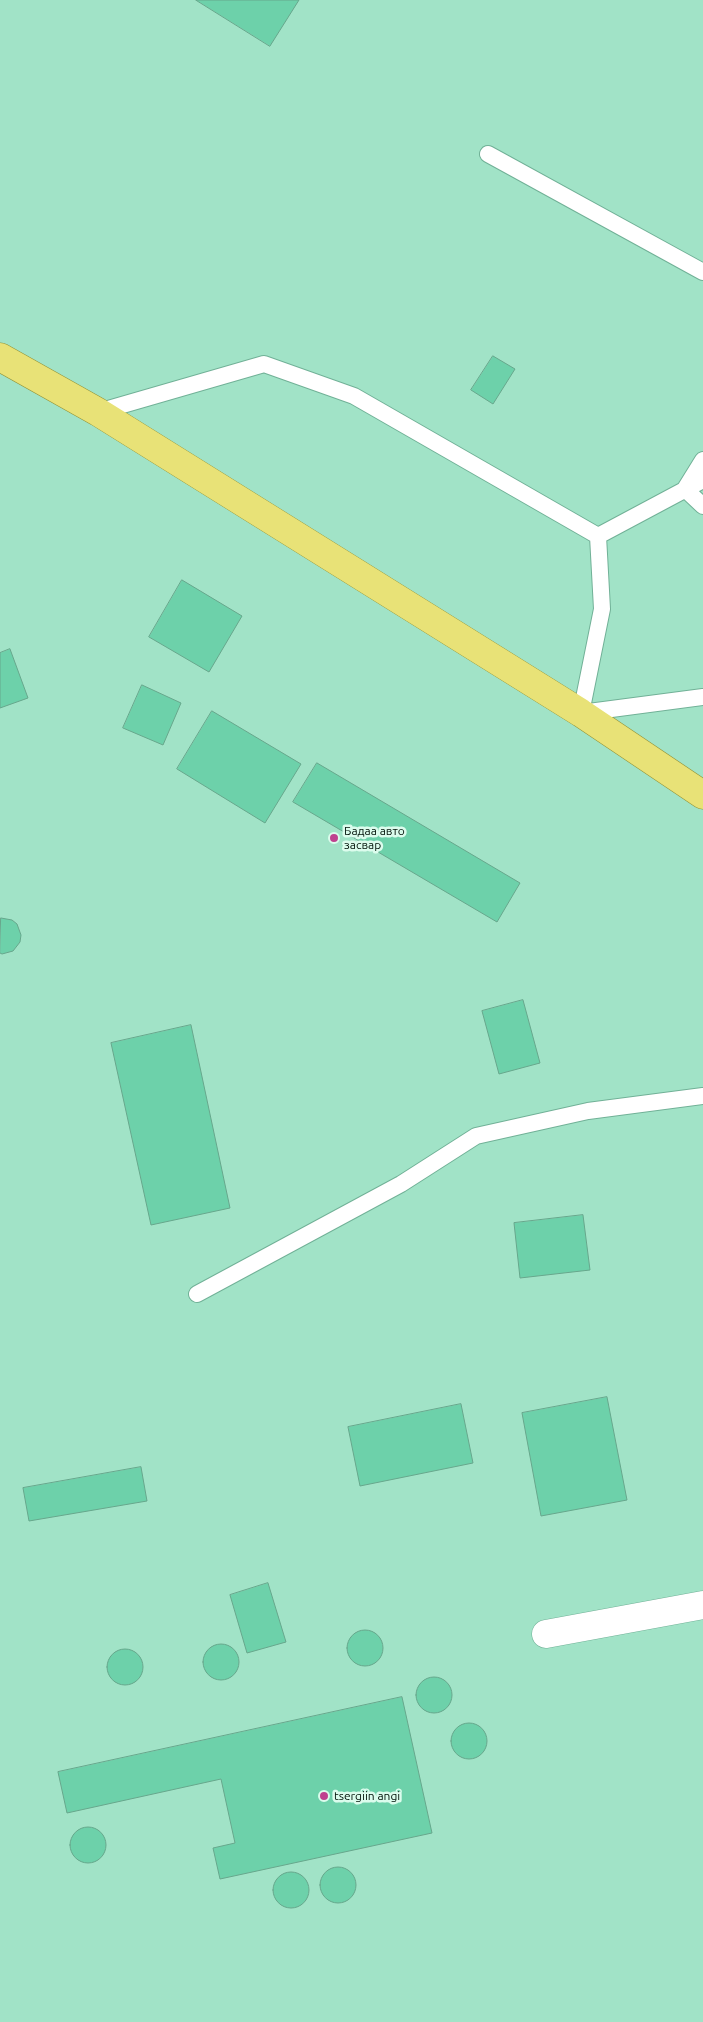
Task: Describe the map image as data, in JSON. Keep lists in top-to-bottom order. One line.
{"places":["Бадаа авто засвар","tsergiin angi"]}
